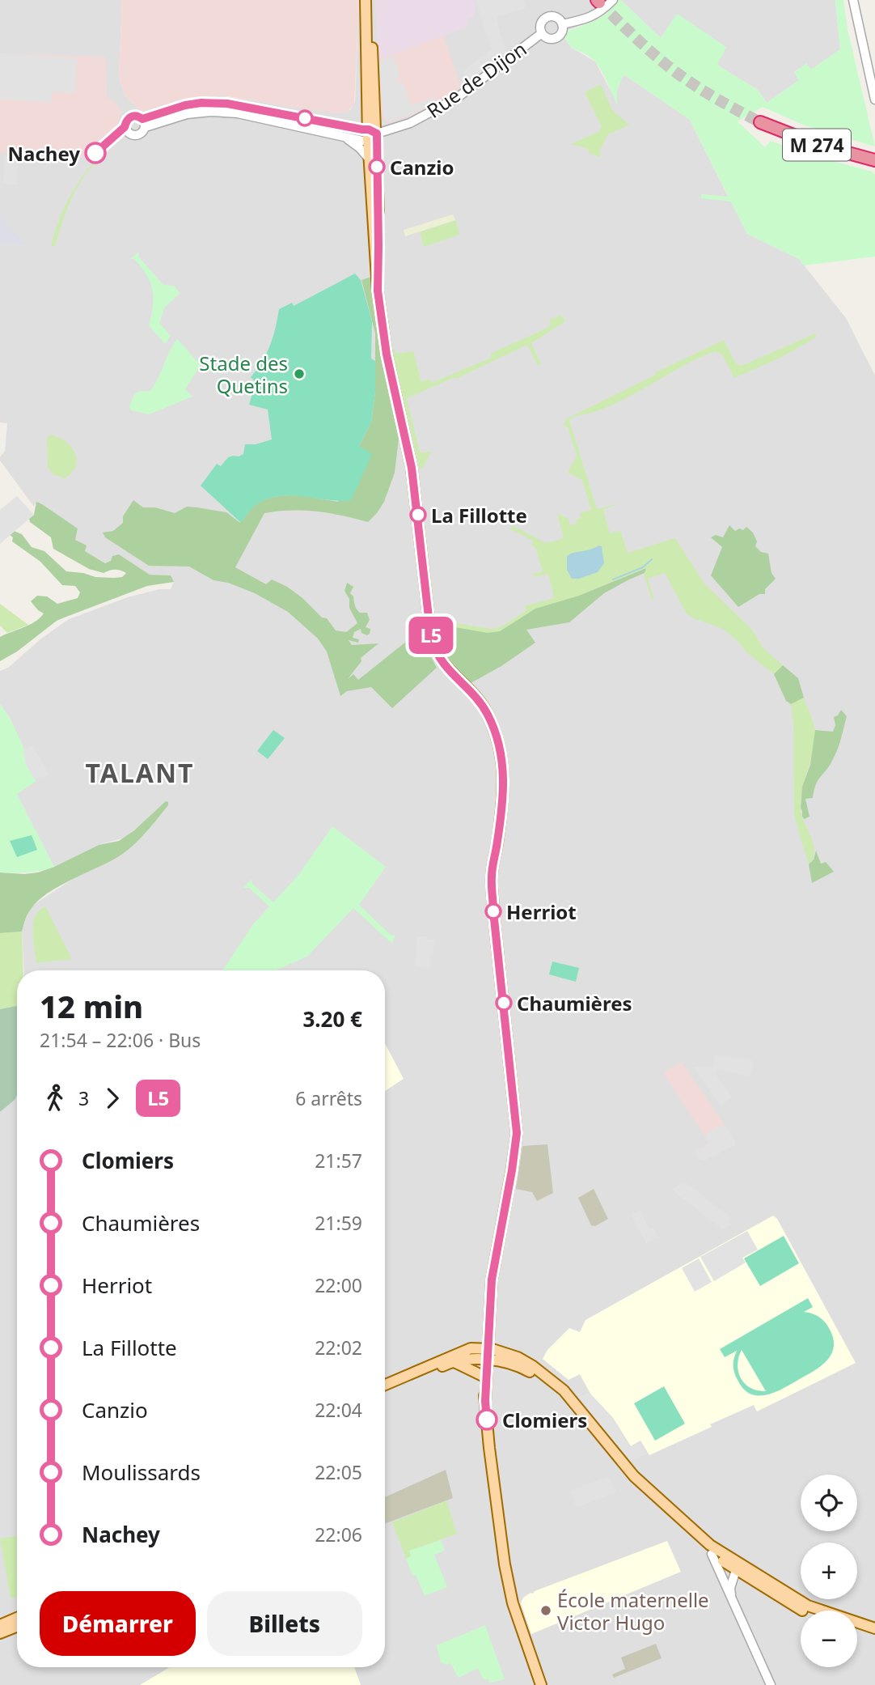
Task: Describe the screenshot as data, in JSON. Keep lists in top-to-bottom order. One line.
{"streets":{"highway":["M 274"],"street":["Rue de Dijon"]},"districts":["TALANT"],"places":["Nachey","Canzio","Stade des Quetins","La Fillotte","Herriot","Chaumières","Clomiers","École maternelle Victor Hugo"],"lines":["bus line L5"],"page":{"on_map":"L5","heading":["12 min","21:54 – 22:06 · Bus","3.20 €"],"legs":["3","L5","6 arrêts"],"list":[{"name":"Clomiers","value":"21:57"},{"name":"Chaumières","value":"21:59"},{"name":"Herriot","value":"22:00"},{"name":"La Fillotte","value":"22:02"},{"name":"Canzio","value":"22:04"},{"name":"Moulissards","value":"22:05"},{"name":"Nachey","value":"22:06"}],"map_buttons":["+","−"],"buttons":["Démarrer","Billets"]}}
